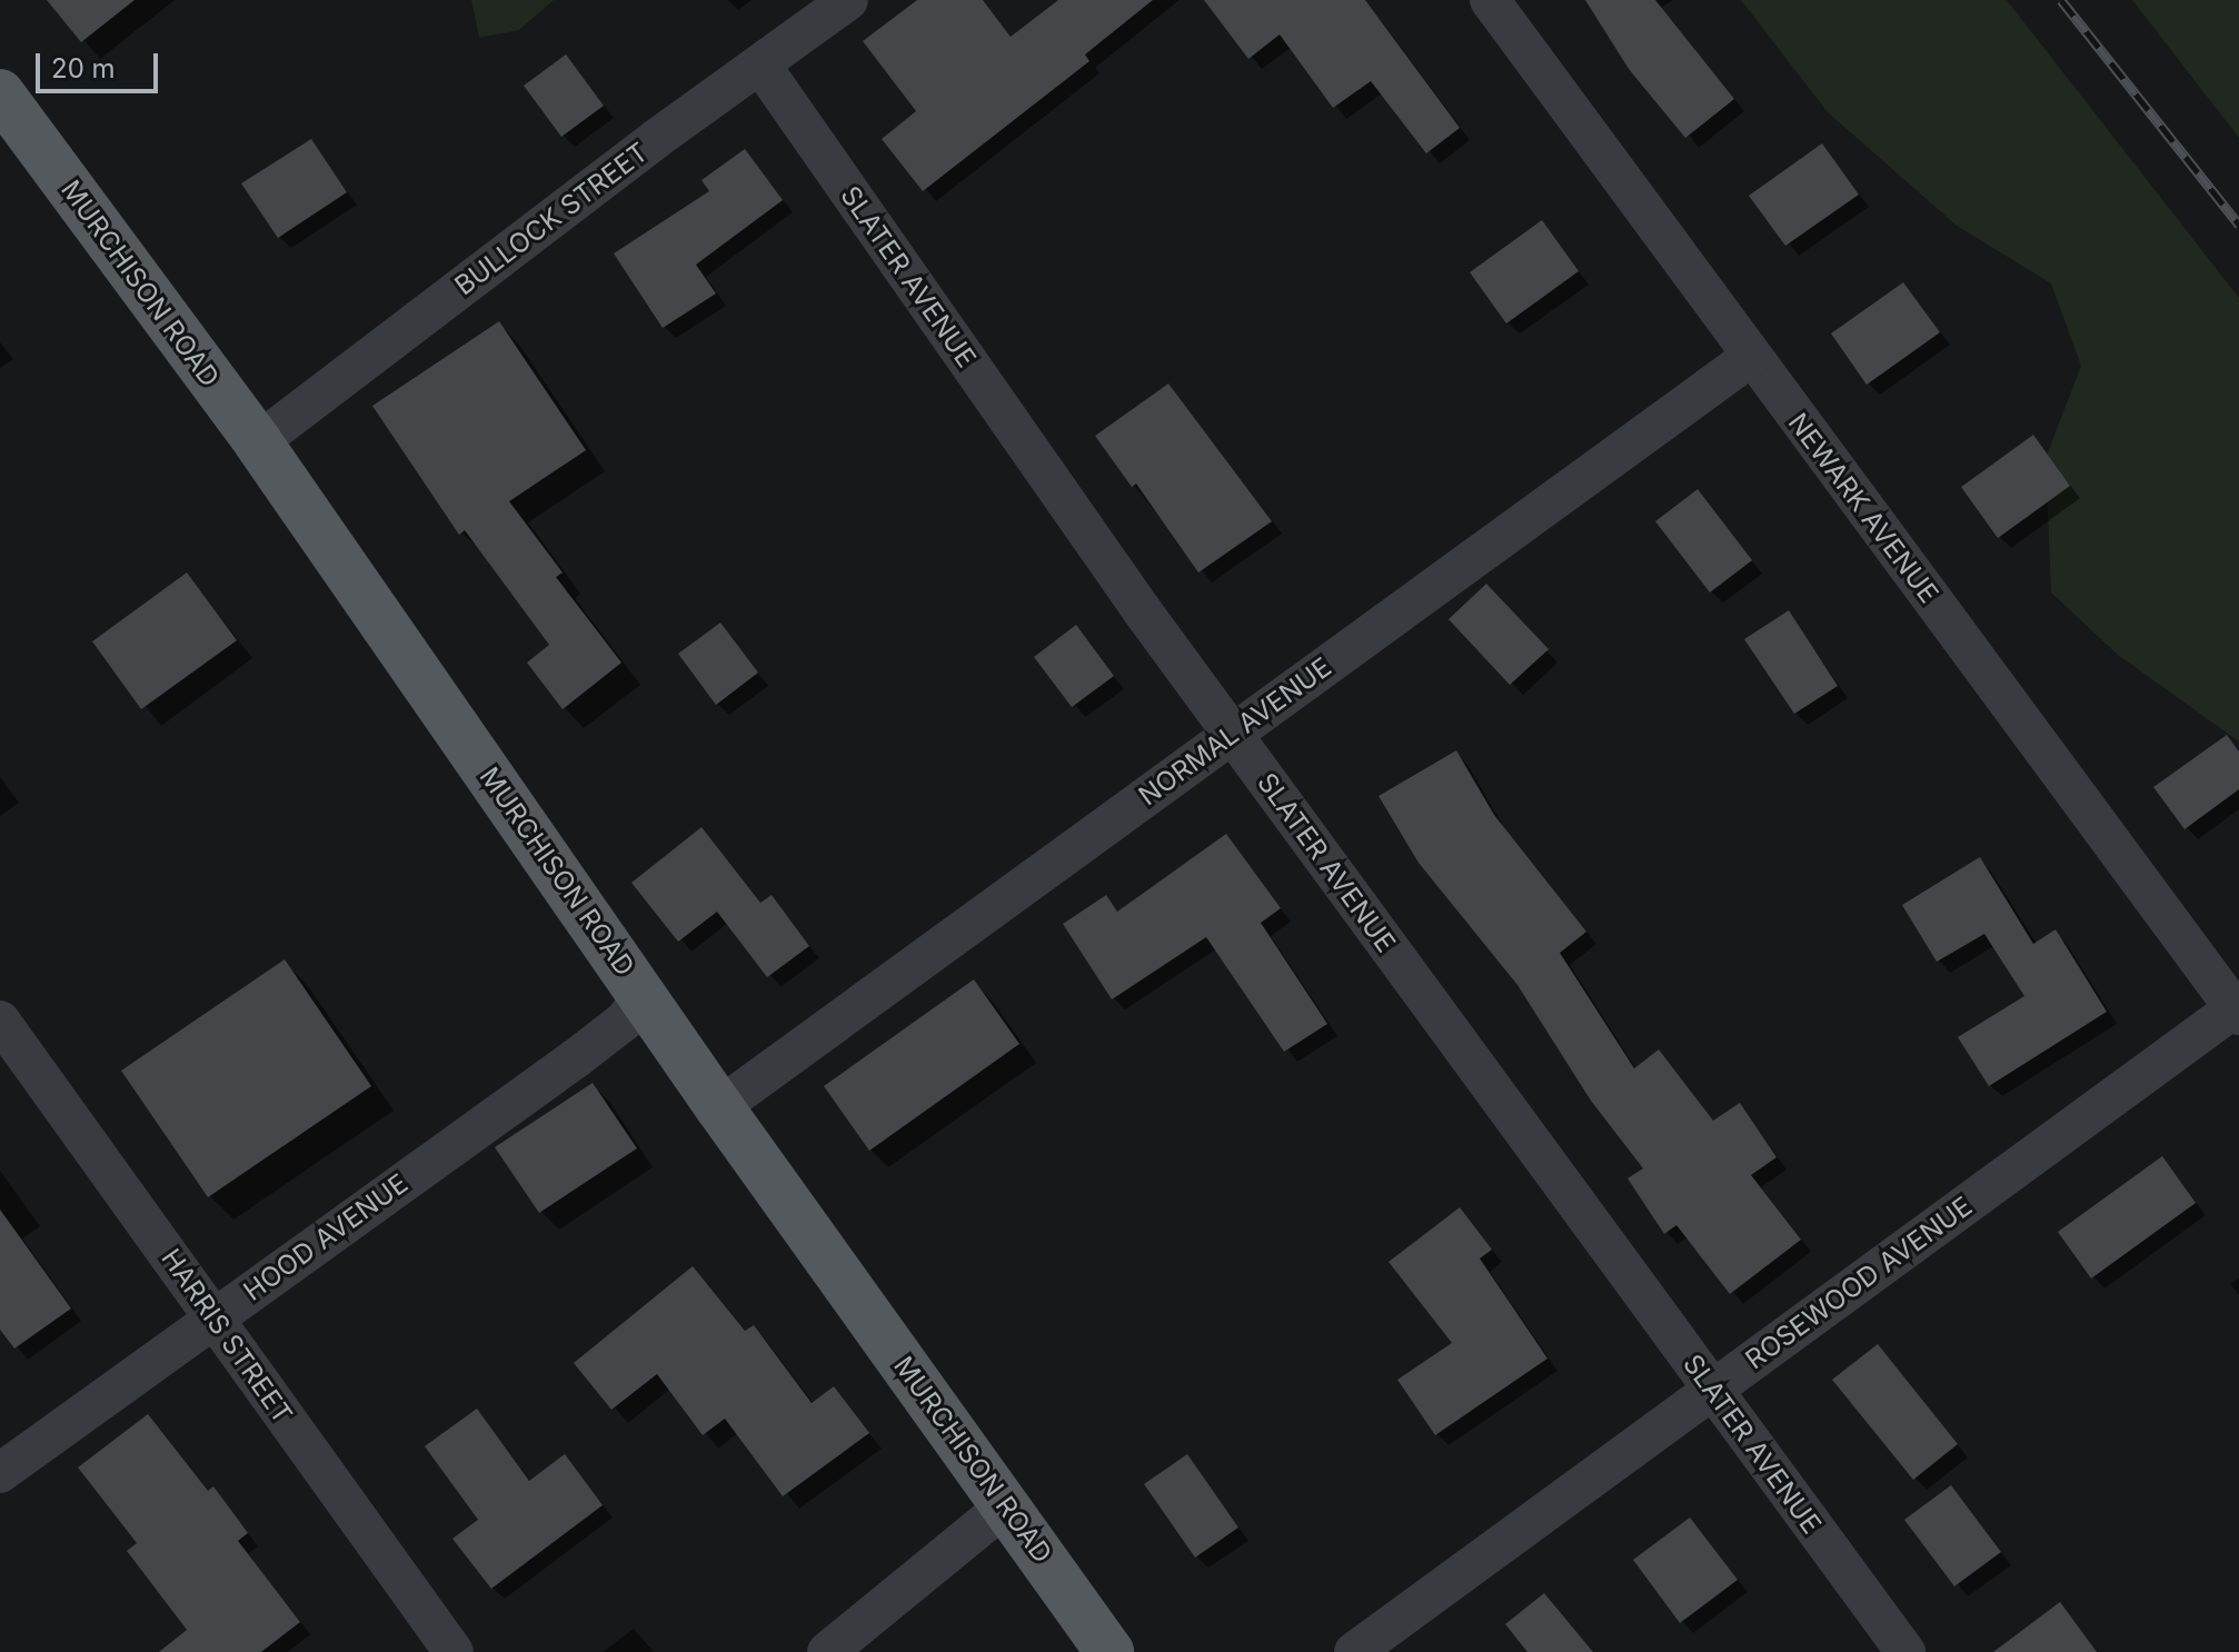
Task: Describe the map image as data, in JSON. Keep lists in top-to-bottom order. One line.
{"streets":{"main road":["MURCHISON ROAD"],"street":["BULLOCK STREET","SLATER AVENUE","NEWARK AVENUE","NORMAL AVENUE","HOOD AVENUE","ROSEWOOD AVENUE","HARRIS STREET"]},"crossings":[["BULLOCK STREET","SLATER AVENUE"],["BULLOCK STREET","MURCHISON ROAD"],["SLATER AVENUE","NORMAL AVENUE"],["SLATER AVENUE","ROSEWOOD AVENUE"],["MURCHISON ROAD","NORMAL AVENUE"],["MURCHISON ROAD","HOOD AVENUE"],["NEWARK AVENUE","NORMAL AVENUE"],["NEWARK AVENUE","ROSEWOOD AVENUE"],["HOOD AVENUE","HARRIS STREET"]],"scale_bar":"20 m"}
